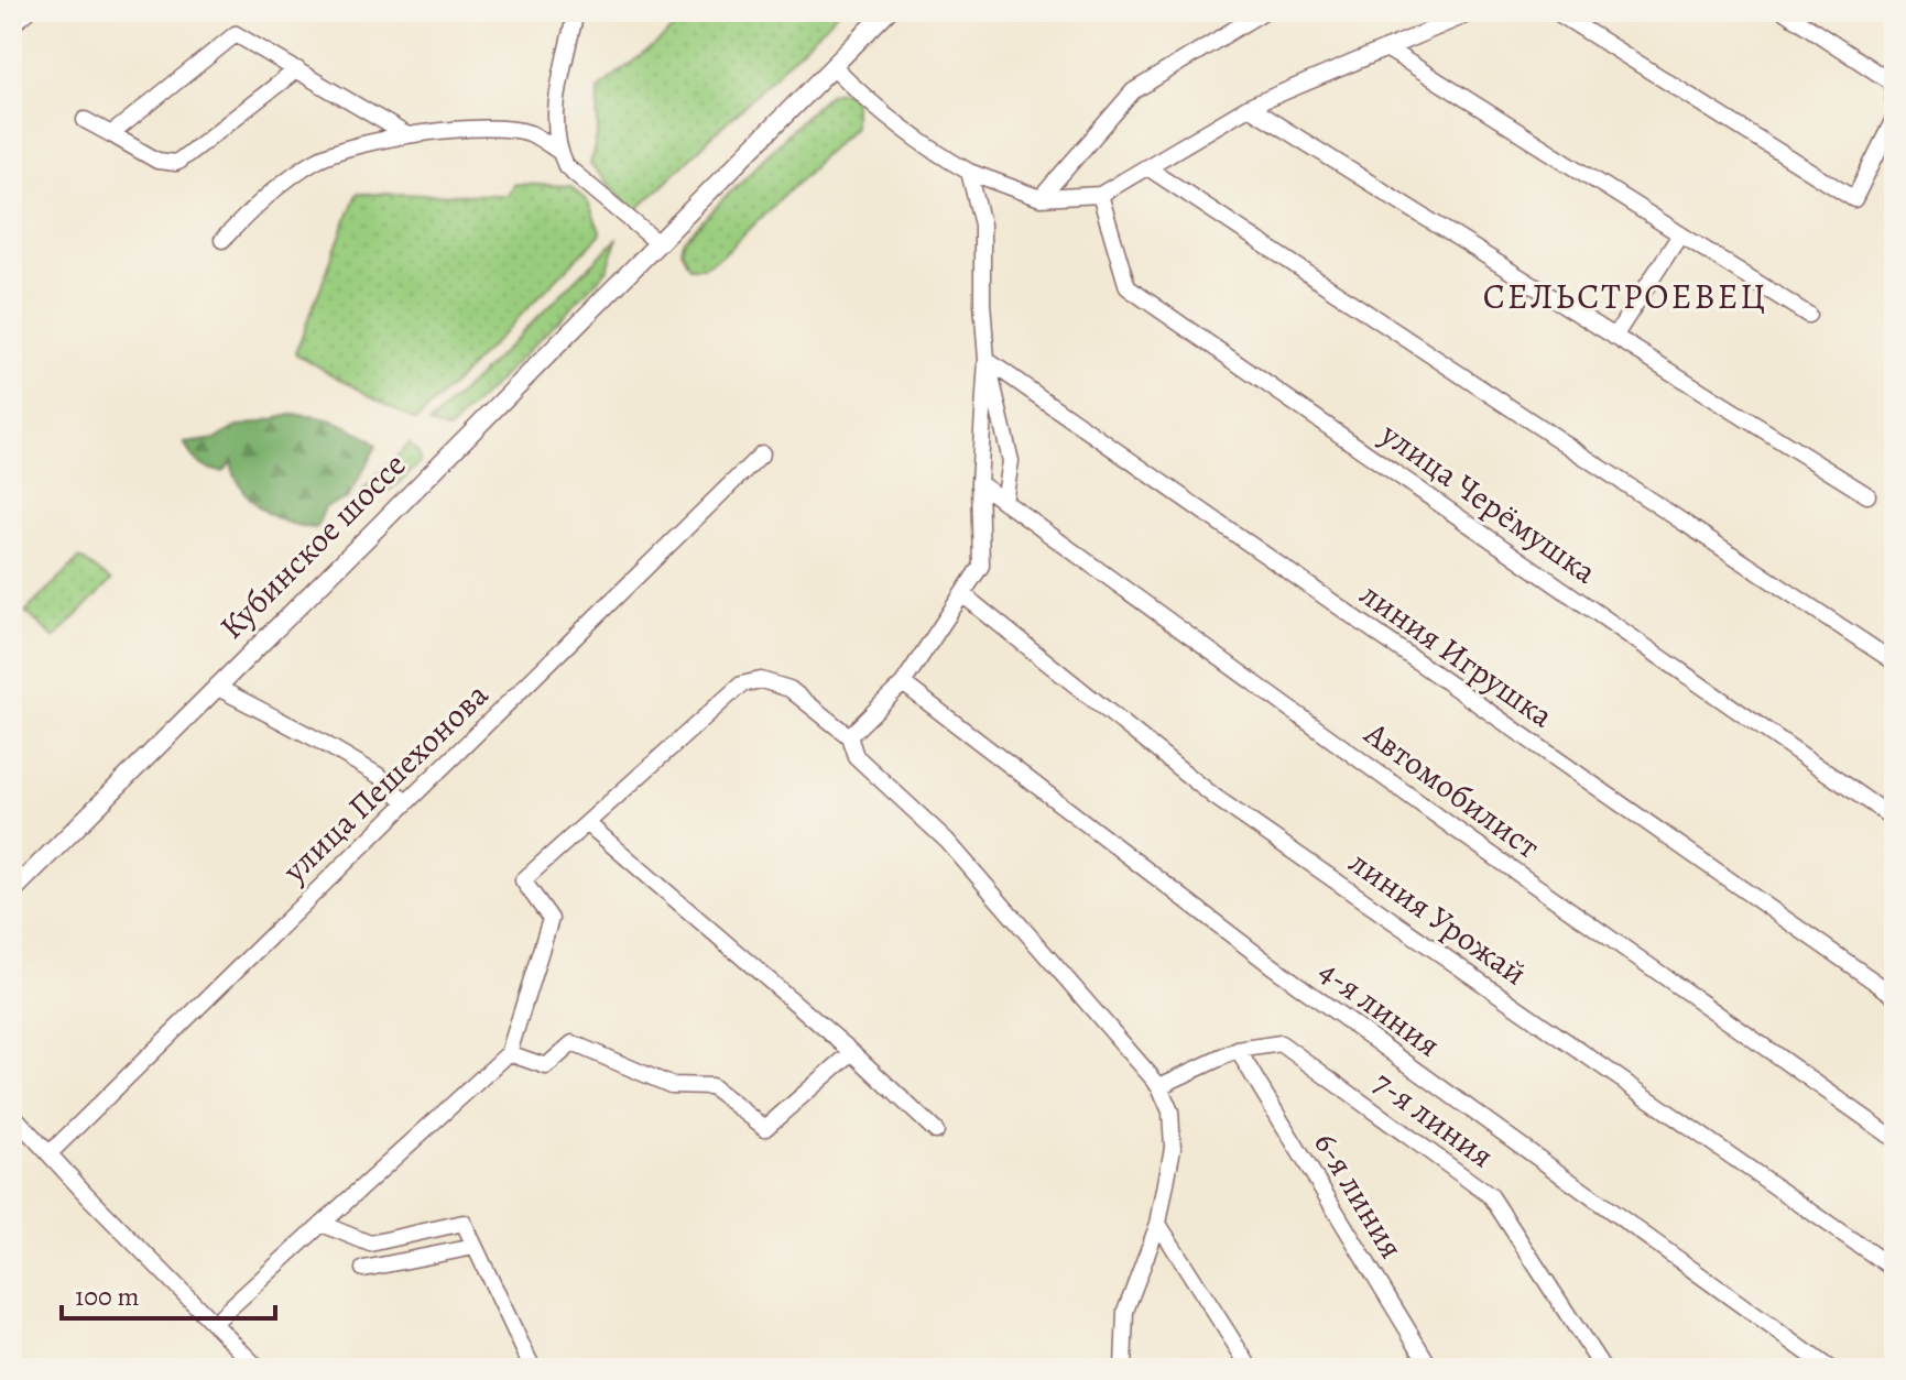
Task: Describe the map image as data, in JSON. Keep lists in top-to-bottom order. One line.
{"streets":{"main road":["Кубинское шоссе"],"street":["улица Черёмушка","линия Игрушка","улица Пешехонова","Автомобилист","линия Урожай","4-я линия","7-я линия","6-я линия"]},"crossings":[["7-я линия","6-я линия"]],"districts":["СЕЛЬСТРОЕВЕЦ"],"scale_bar":"100 m"}
